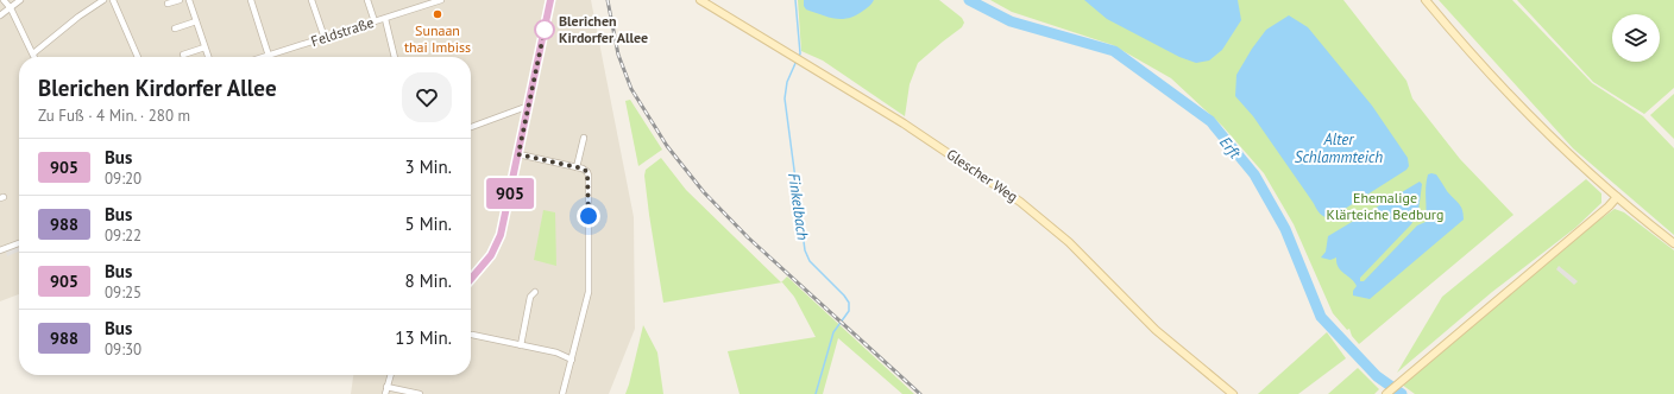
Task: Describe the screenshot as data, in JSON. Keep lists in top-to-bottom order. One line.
{"streets":{"street":["Feldstraße","Glescher Weg"]},"water":["Alter Schlammteich","Erft","Finkelbach"],"parks":["Ehemalige Klärteiche Bedburg"],"places":["Sunaan thai Imbiss","Blerichen Kirdorfer Allee"],"lines":["bus line 905"],"page":{"on_map":"905","heading":["Blerichen Kirdorfer Allee","Zu Fuß · 4 Min. · 280 m"],"list":[{"mark":"905","name":"Bus","note":"09:20","value":"3 Min."},{"mark":"988","name":"Bus","note":"09:22","value":"5 Min."},{"mark":"905","name":"Bus","note":"09:25","value":"8 Min."},{"mark":"988","name":"Bus","note":"09:30","value":"13 Min."}]}}
